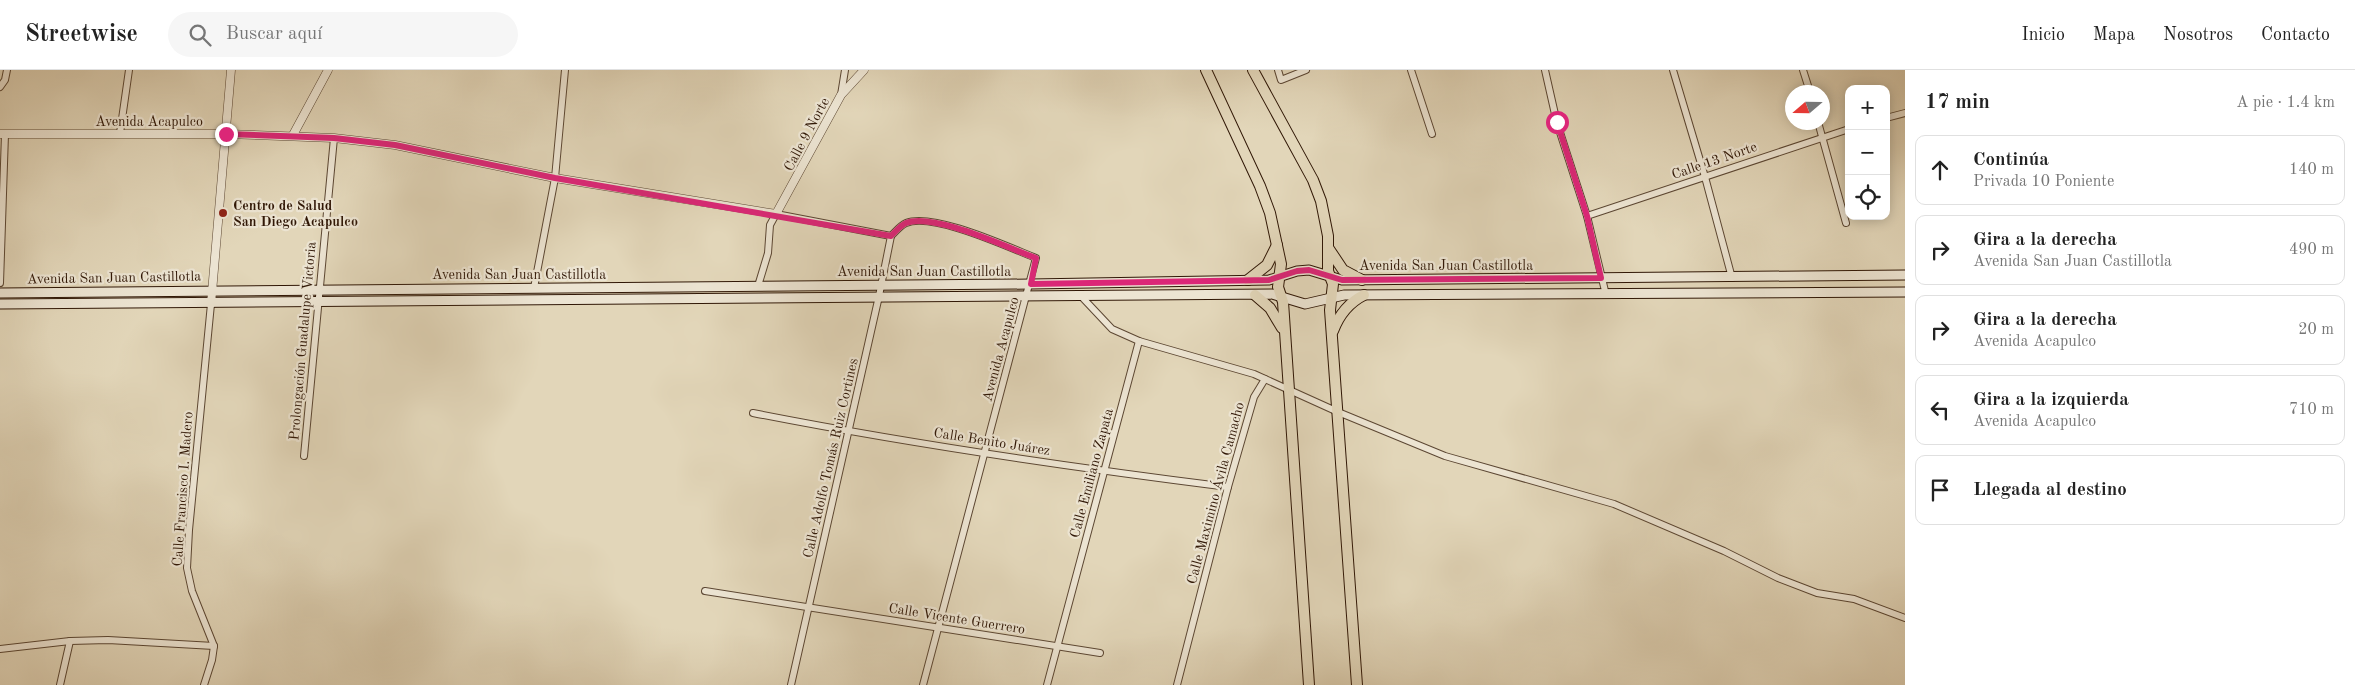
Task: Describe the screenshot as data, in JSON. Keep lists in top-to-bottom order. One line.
{"streets":{"main road":["Avenida San Juan Castillotla"],"street":["Avenida Acapulco","Calle 9 Norte","Calle 13 Norte","Prolongación Guadalupe Victoria","Calle Benito Juárez","Calle Adolfo Tomás Ruiz Cortines","Calle Emiliano Zapata","Calle Francisco I. Madero","Calle Maximino Ávila Camacho","Calle Vicente Guerrero"]},"crossings":[["Avenida Acapulco","Calle 9 Norte"],["Avenida Acapulco","Avenida San Juan Castillotla"],["Avenida Acapulco","Prolongación Guadalupe Victoria"],["Avenida Acapulco","Calle Benito Juárez"],["Avenida Acapulco","Calle Adolfo Tomás Ruiz Cortines"],["Avenida Acapulco","Calle Francisco I. Madero"],["Avenida Acapulco","Calle Vicente Guerrero"],["Avenida San Juan Castillotla","Prolongación Guadalupe Victoria"],["Avenida San Juan Castillotla","Calle Adolfo Tomás Ruiz Cortines"],["Avenida San Juan Castillotla","Calle Francisco I. Madero"],["Calle Benito Juárez","Calle Adolfo Tomás Ruiz Cortines"],["Calle Benito Juárez","Calle Emiliano Zapata"],["Calle Benito Juárez","Calle Maximino Ávila Camacho"],["Calle Adolfo Tomás Ruiz Cortines","Calle Vicente Guerrero"],["Calle Emiliano Zapata","Calle Vicente Guerrero"]],"places":["Centro de Salud San Diego Acapulco"],"north":"left","page":{"header":"Streetwise","search":"Buscar aquí","nav":["Inicio","Mapa","Nosotros","Contacto"],"heading":["17 min","A pie · 1.4 km"],"map_buttons":["+","−"],"list":[["Continúa","Privada 10 Poniente","140 m"],["Gira a la derecha","Avenida San Juan Castillotla","490 m"],["Gira a la derecha","Avenida Acapulco","20 m"],["Gira a la izquierda","Avenida Acapulco","710 m"],"Llegada al destino"]}}
